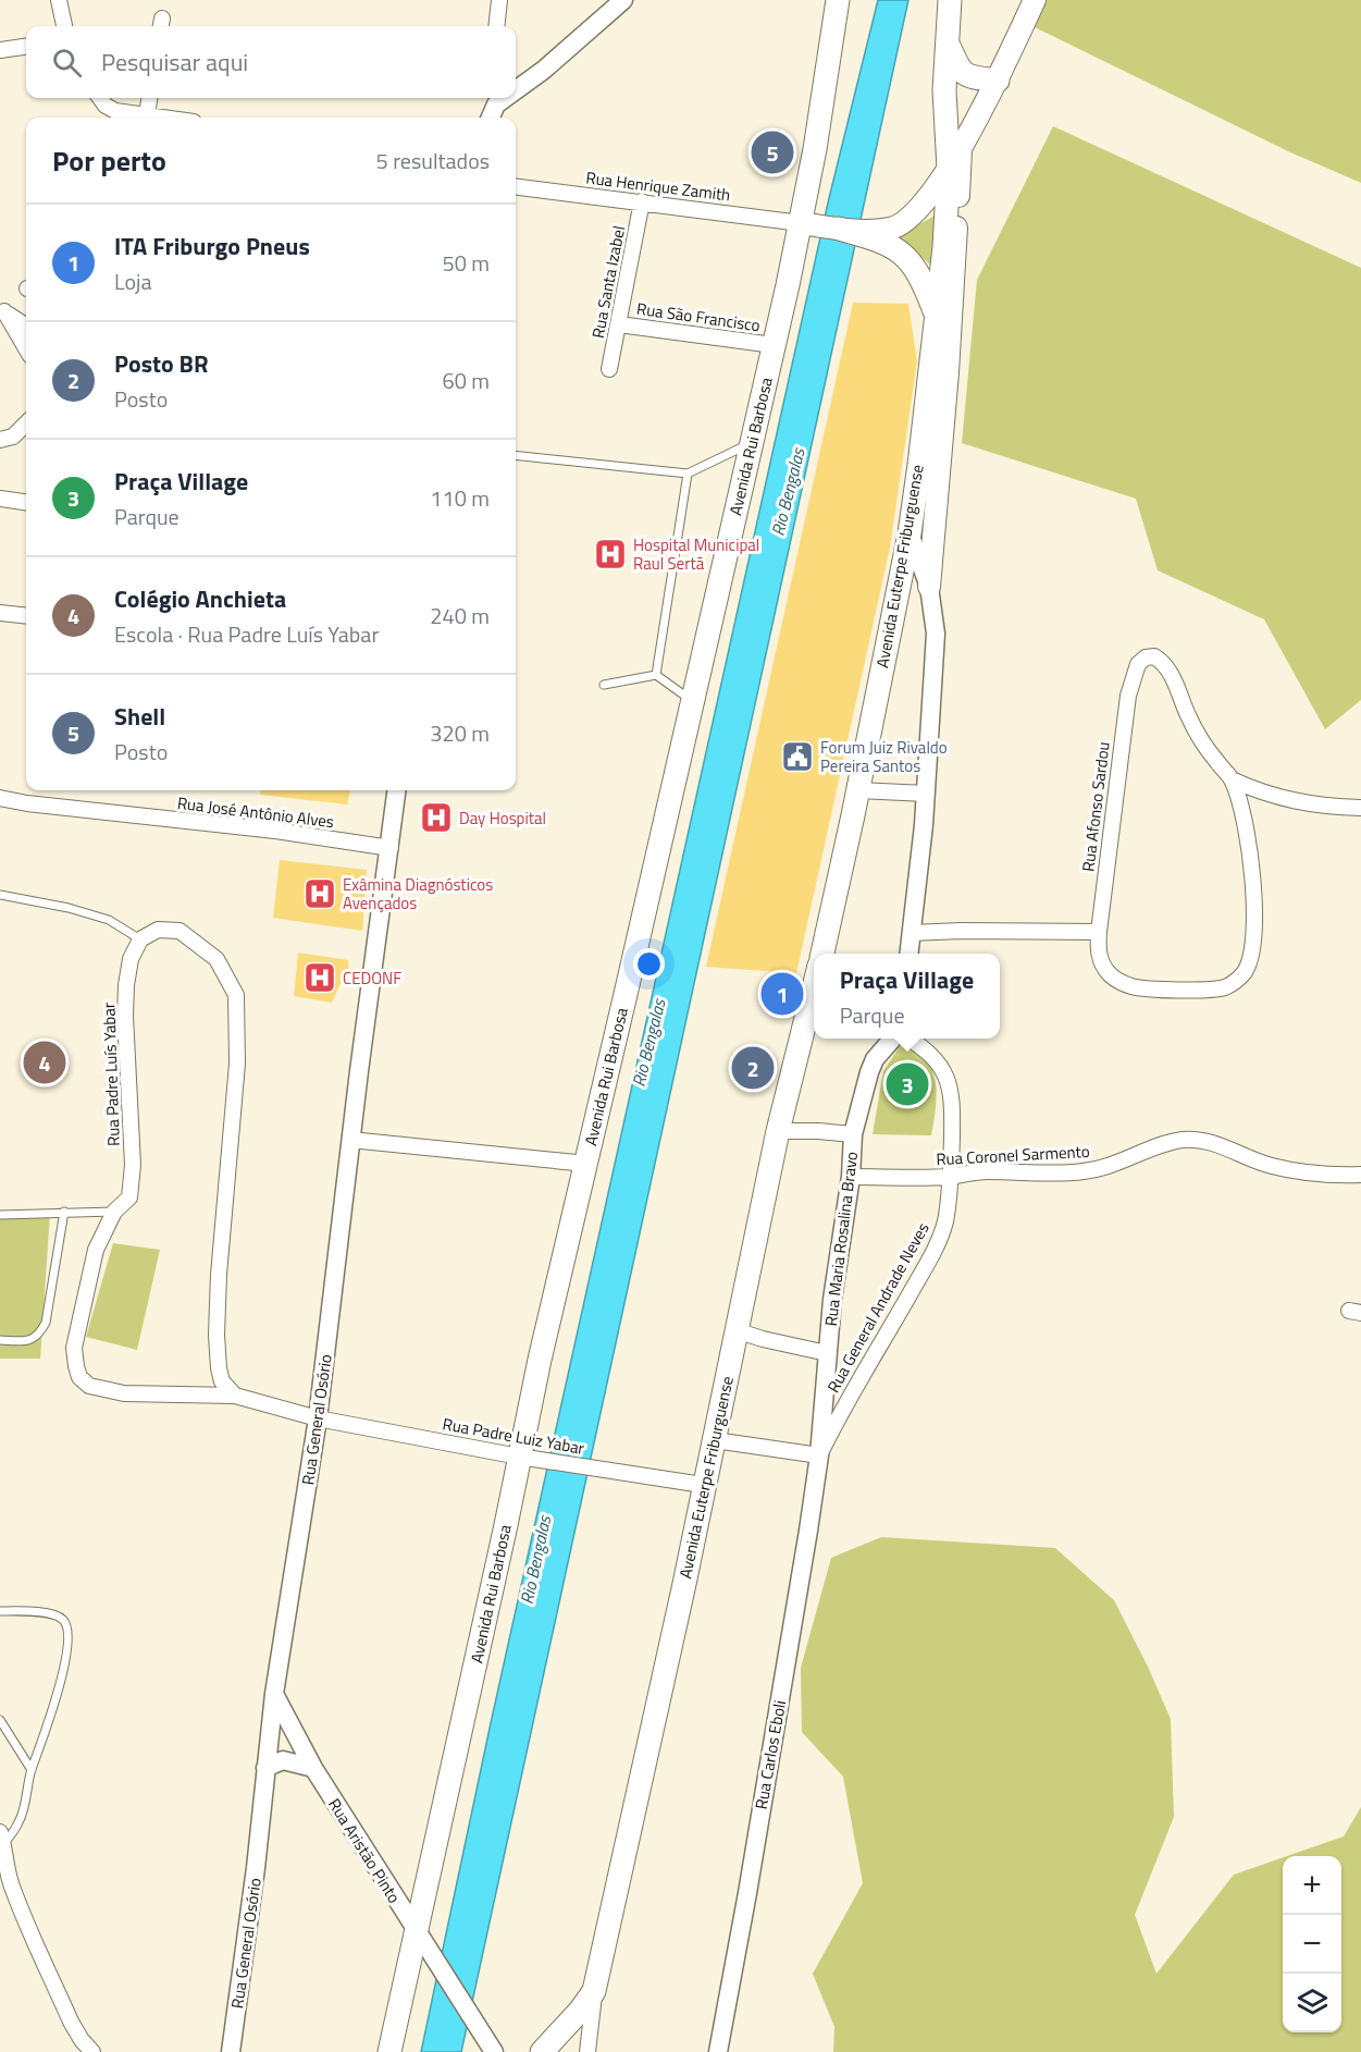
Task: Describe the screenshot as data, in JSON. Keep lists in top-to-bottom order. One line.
{"streets":{"main road":["Avenida Rui Barbosa","Avenida Euterpe Friburguense"],"street":["Rua Henrique Zamith","Rua Santa Izabel","Rua São Francisco","Rua Afonso Sardou","Rua José Antônio Alves","Rua Padre Luís Yabar","Rua Coronel Sarmento","Rua Maria Rosalina Bravo","Rua General Andrade Neves","Rua General Osório","Rua Padre Luiz Yabar","Rua Carlos Eboli","Rua Aristão Pinto"]},"crossings":[["Rua Henrique Zamith","Rua Santa Izabel"],["Rua Henrique Zamith","Avenida Rui Barbosa"],["Rua Santa Izabel","Rua São Francisco"],["Rua São Francisco","Avenida Rui Barbosa"],["Avenida Rui Barbosa","Rua Padre Luiz Yabar"],["Avenida Rui Barbosa","Rua Aristão Pinto"],["Avenida Euterpe Friburguense","Rua Padre Luiz Yabar"],["Rua José Antônio Alves","Rua General Osório"],["Rua Padre Luís Yabar","Rua General Osório"],["Rua Padre Luís Yabar","Rua Padre Luiz Yabar"],["Rua Coronel Sarmento","Rua Maria Rosalina Bravo"],["Rua Coronel Sarmento","Rua General Andrade Neves"],["Rua Maria Rosalina Bravo","Rua General Andrade Neves"],["Rua Maria Rosalina Bravo","Rua Carlos Eboli"],["Rua General Andrade Neves","Rua Carlos Eboli"],["Rua General Osório","Rua Padre Luiz Yabar"],["Rua General Osório","Rua Aristão Pinto"]],"water":["Rio Bengalas"],"places":{"hospital":["Hospital Municipal Raul Sertã","Day Hospital","Exâmina Diagnósticos Avençados","CEDONF"],"public building":["Forum Juiz Rivaldo Pereira Santos"]},"page":{"search":"Pesquisar aqui","heading":["Por perto","5 resultados"],"pins":["5","1","4","2","3"],"list":[{"mark":"1","name":"ITA Friburgo Pneus","note":"Loja","value":"50 m"},{"mark":"2","name":"Posto BR","note":"Posto","value":"60 m"},{"mark":"3","name":"Praça Village","note":"Parque","value":"110 m"},{"mark":"4","name":"Colégio Anchieta","note":"Escola · Rua Padre Luís Yabar","value":"240 m"},{"mark":"5","name":"Shell","note":"Posto","value":"320 m"}],"popup":["Praça Village","Parque"],"map_buttons":["+","−"]}}
